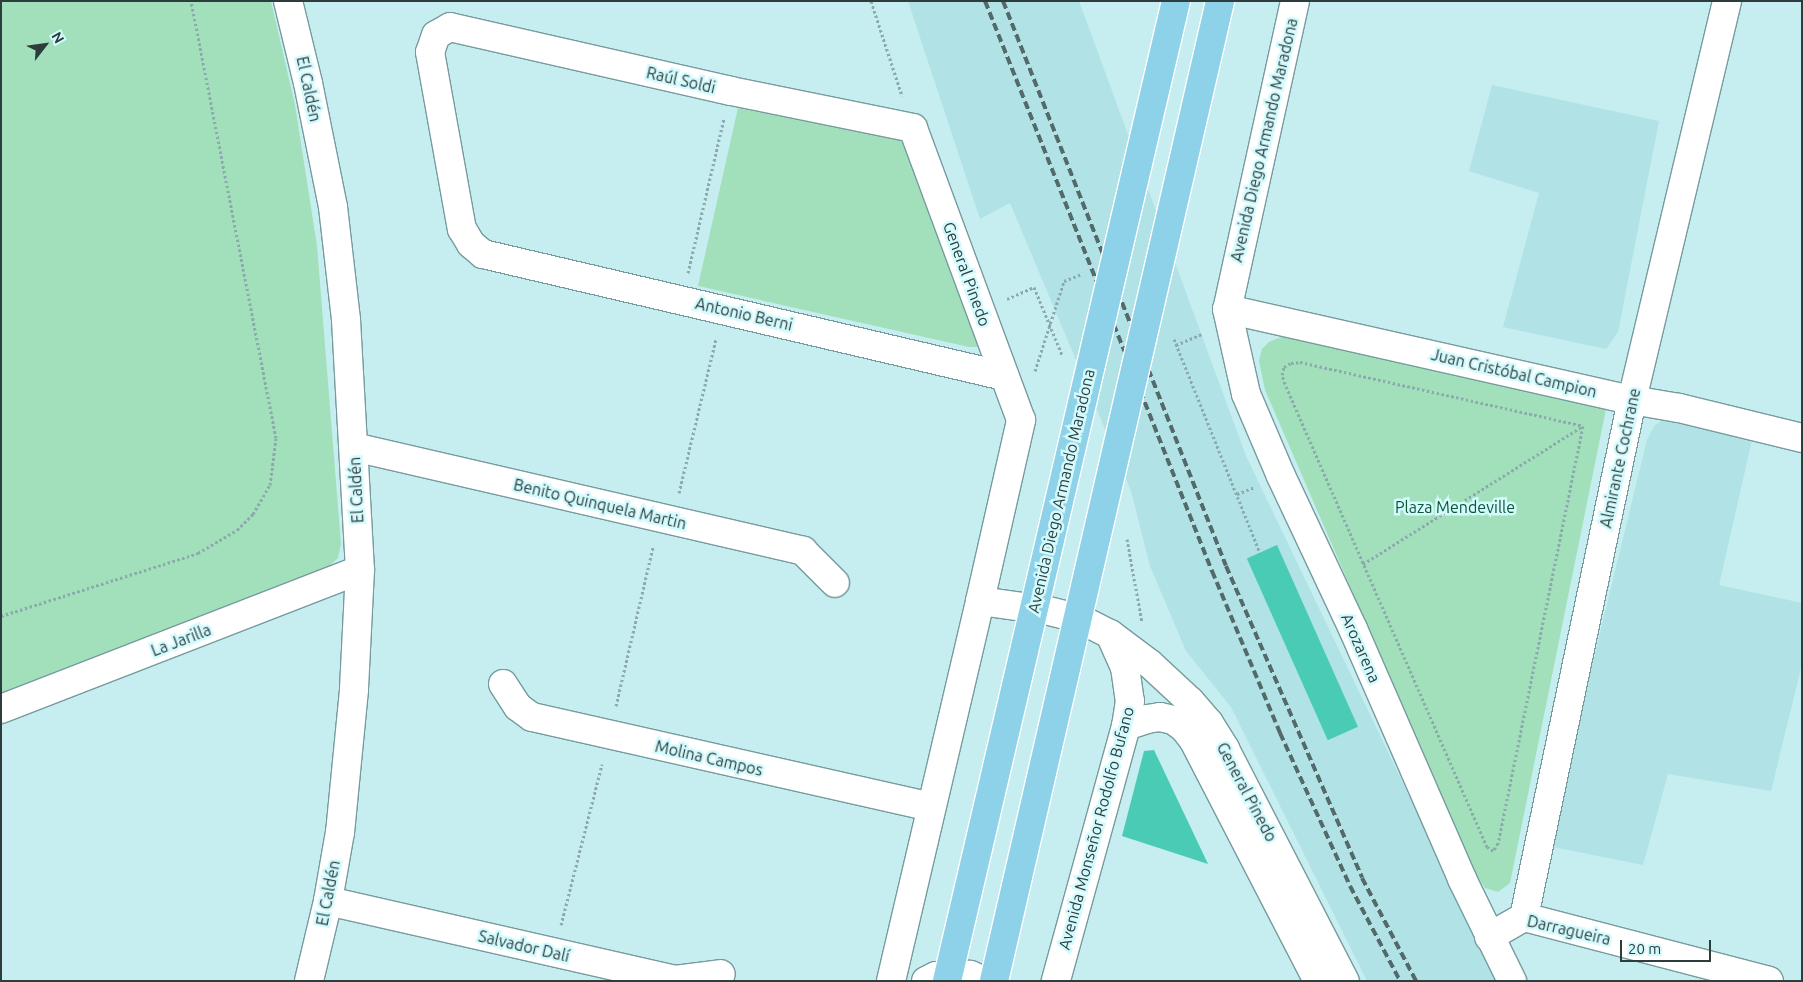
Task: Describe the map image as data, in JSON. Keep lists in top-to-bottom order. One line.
{"streets":{"main road":["Avenida Diego Armando Maradona"],"street":["Raúl Soldi","El Caldén","General Pinedo","Antonio Berni","Juan Cristóbal Campion","Almirante Cochrane","Benito Quinquela Martin","La Jarilla","Arozarena","Molina Campos","Avenida Monseñor Rodolfo Bufano","Darragueira","Salvador Dalí"]},"crossings":[["Raúl Soldi","General Pinedo"],["Raúl Soldi","Antonio Berni"],["El Caldén","Benito Quinquela Martin"],["El Caldén","La Jarilla"],["El Caldén","Salvador Dalí"],["Avenida Diego Armando Maradona","Juan Cristóbal Campion"],["Avenida Diego Armando Maradona","Arozarena"],["General Pinedo","Antonio Berni"],["General Pinedo","Avenida Monseñor Rodolfo Bufano"],["Juan Cristóbal Campion","Almirante Cochrane"],["Juan Cristóbal Campion","Arozarena"],["Almirante Cochrane","Darragueira"],["Arozarena","Darragueira"]],"parks":["Plaza Mendeville"],"scale_bar":"20 m","north":"top right"}
